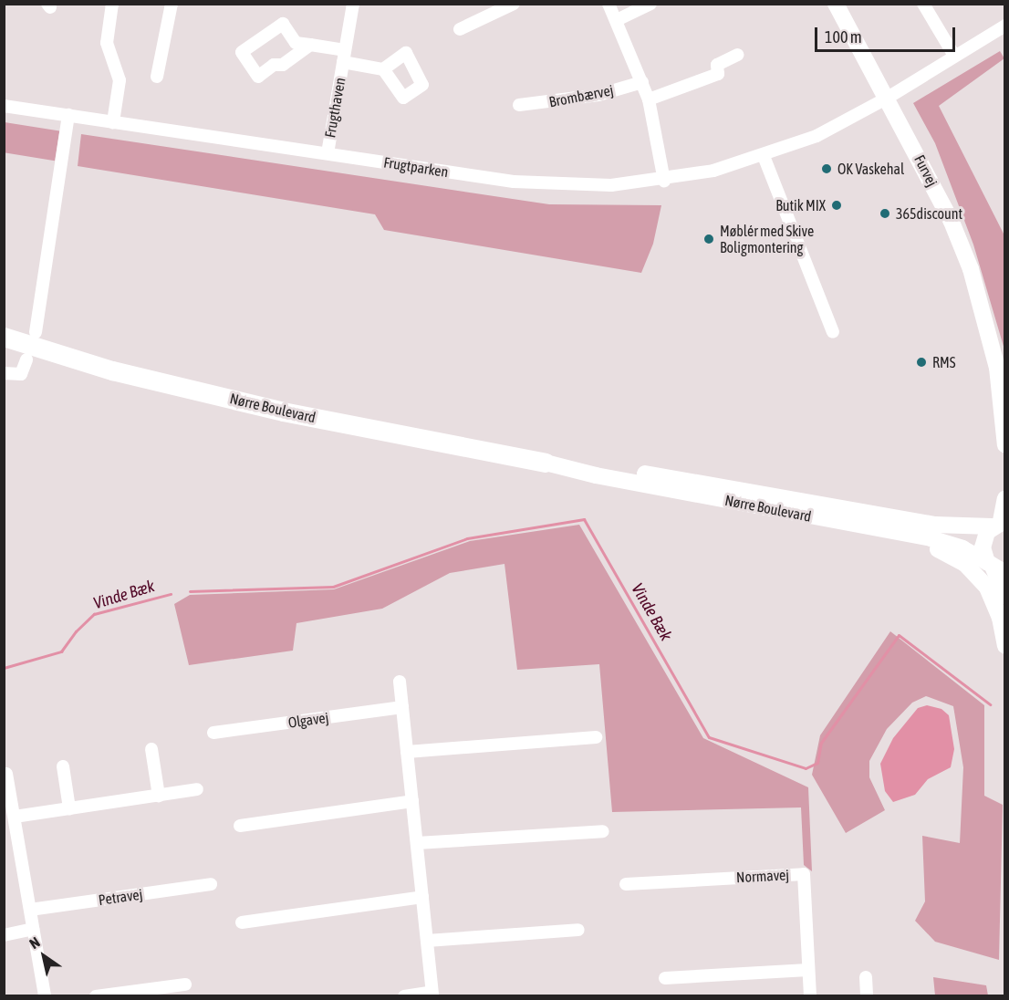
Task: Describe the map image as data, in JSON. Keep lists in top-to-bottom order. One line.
{"streets":{"highway":["Nørre Boulevard"],"main road":["Furvej"],"street":["Brombærvej","Frugthaven","Frugtparken","Olgavej","Normavej","Petravej"]},"crossings":[["Frugthaven","Frugtparken"],["Frugtparken","Furvej"]],"water":["Vinde Bæk"],"places":["OK Vaskehal","Butik MIX","365discount","Møblér med Skive Boligmontering","RMS"],"scale_bar":"100 m","north":"top left"}
